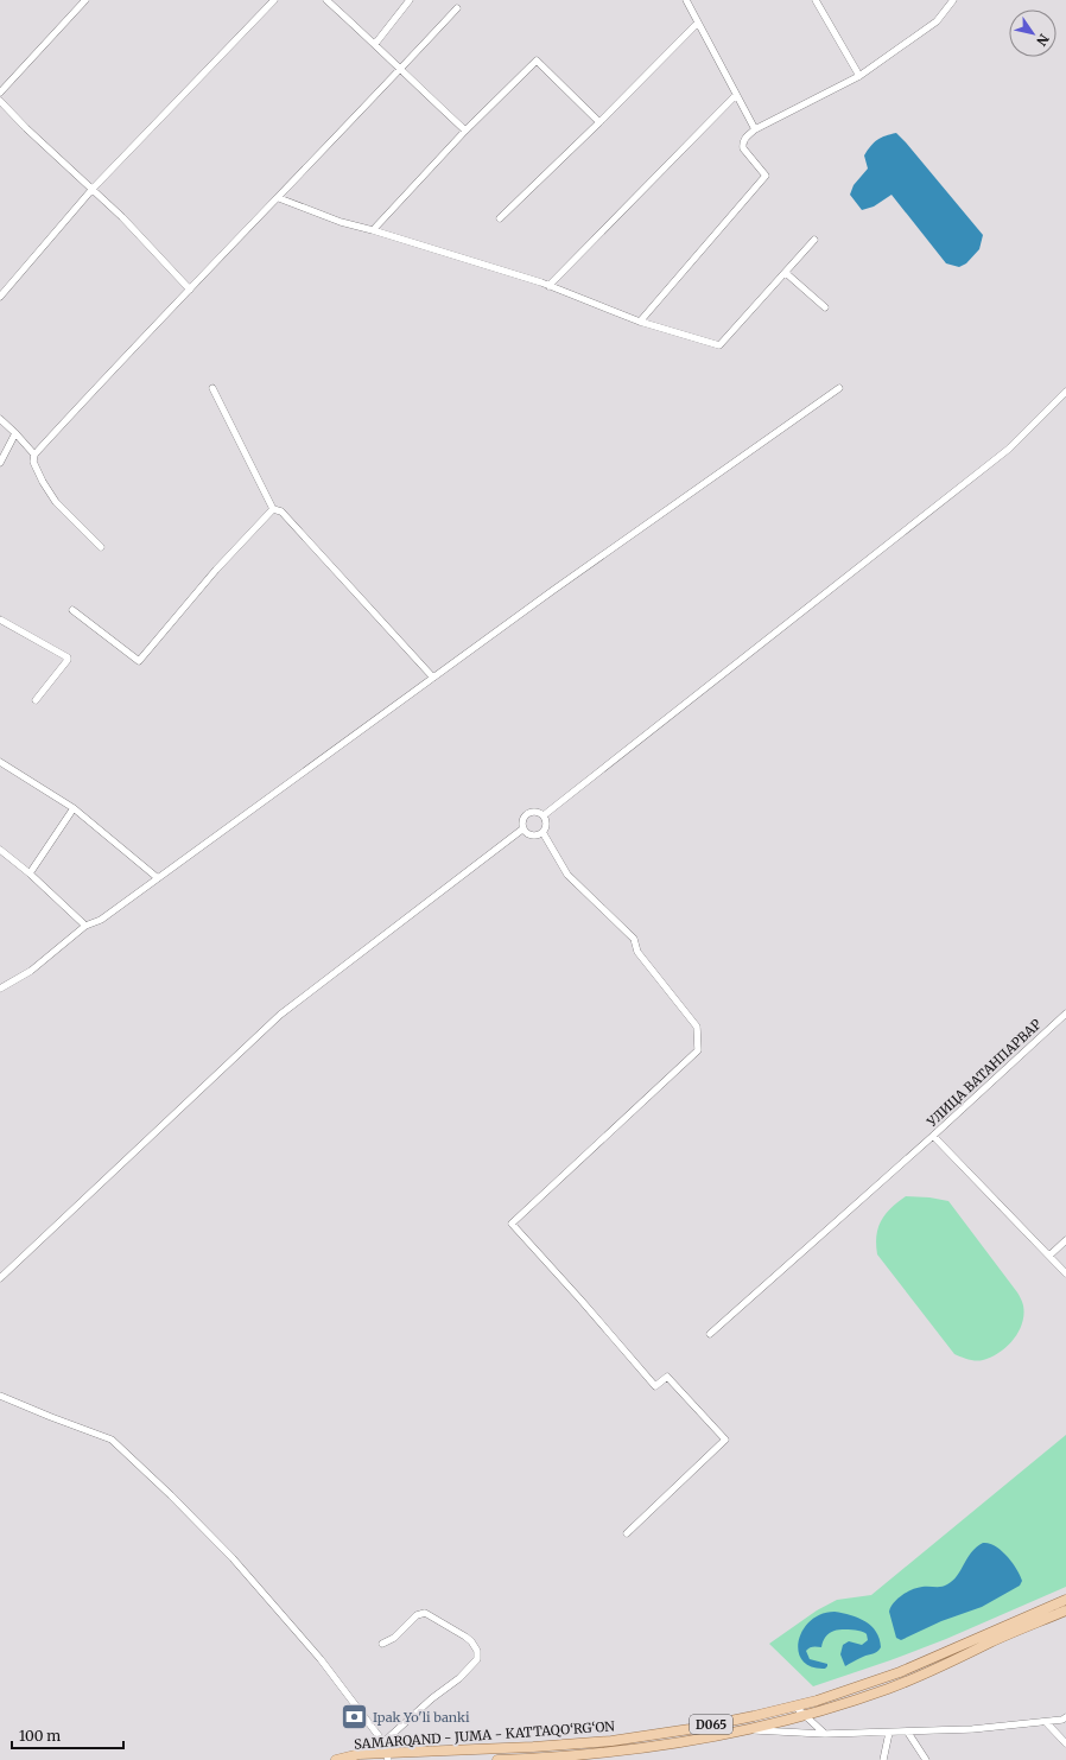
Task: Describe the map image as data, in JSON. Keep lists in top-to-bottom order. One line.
{"streets":{"main road":["D065","SAMARQAND - JUMA - KATTAQO‘RG‘ON"],"street":["УЛИЦА ВАТАНПАРВАР"]},"places":{"bank":["Ipak Yo'li banki"]},"scale_bar":"100 m","north":"bottom right"}
